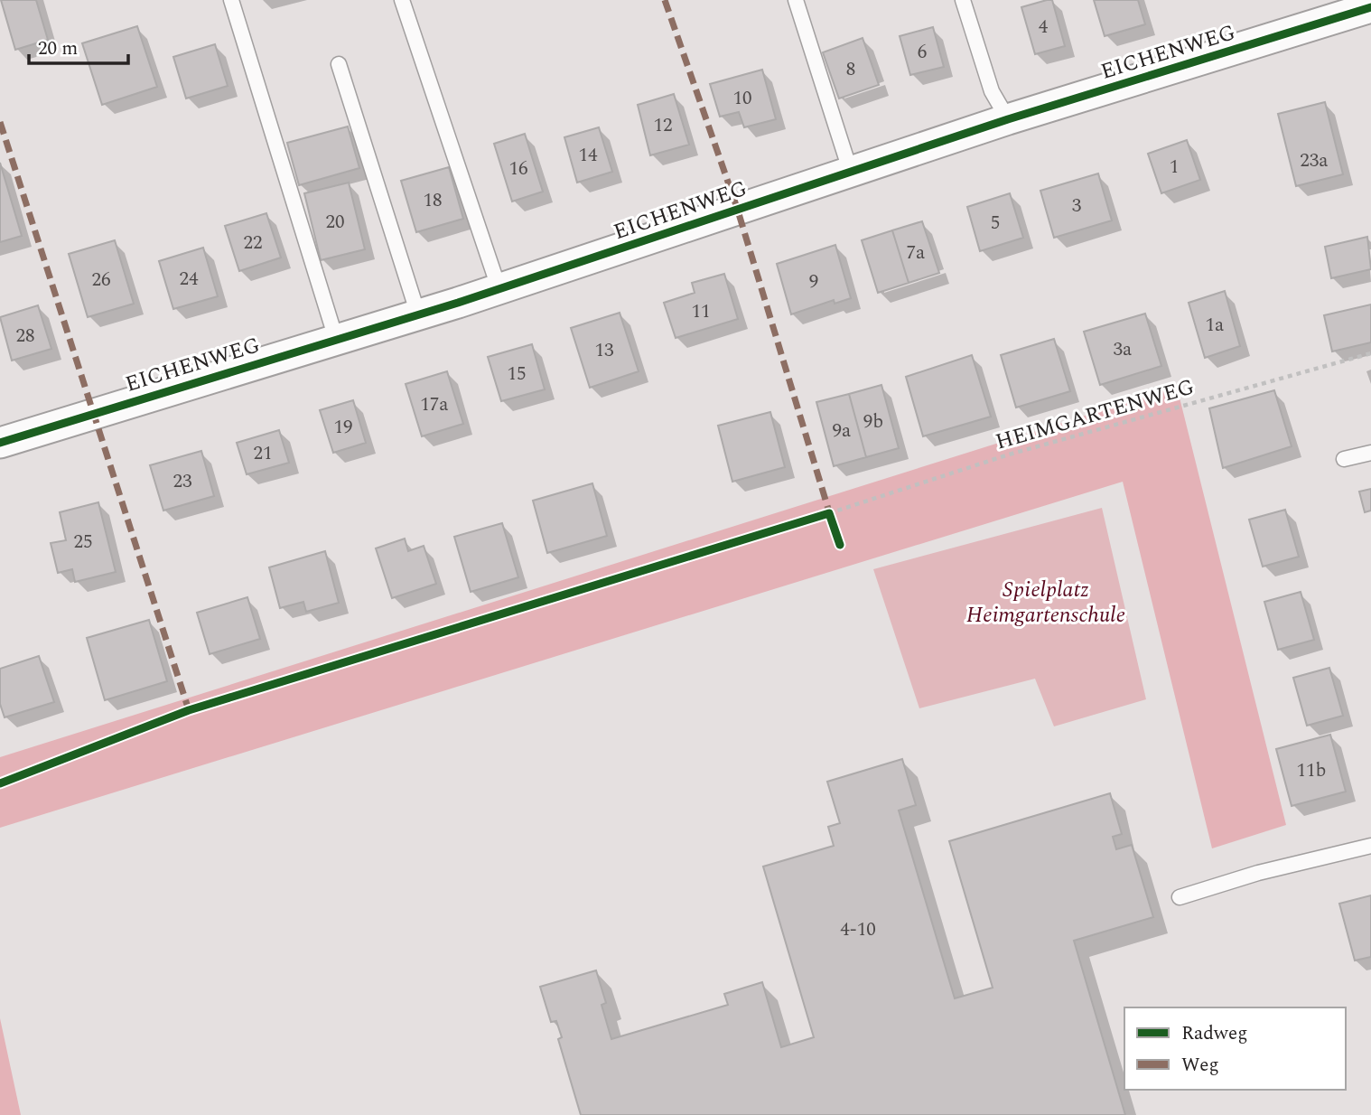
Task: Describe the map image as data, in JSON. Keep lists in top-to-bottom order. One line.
{"streets":{"street":["EICHENWEG"],"path":["HEIMGARTENWEG"]},"parks":["Spielplatz Heimgartenschule"],"house_numbers":["4","6","8","10","12","14","23a","1","16","18","3","20","5","22","7a","24","26","9","11","1a","28","3a","13","15","17a","9b","19","9a","21","23","25","11b","4-10"],"legend":["Radweg","Weg"],"scale_bar":"20 m"}
